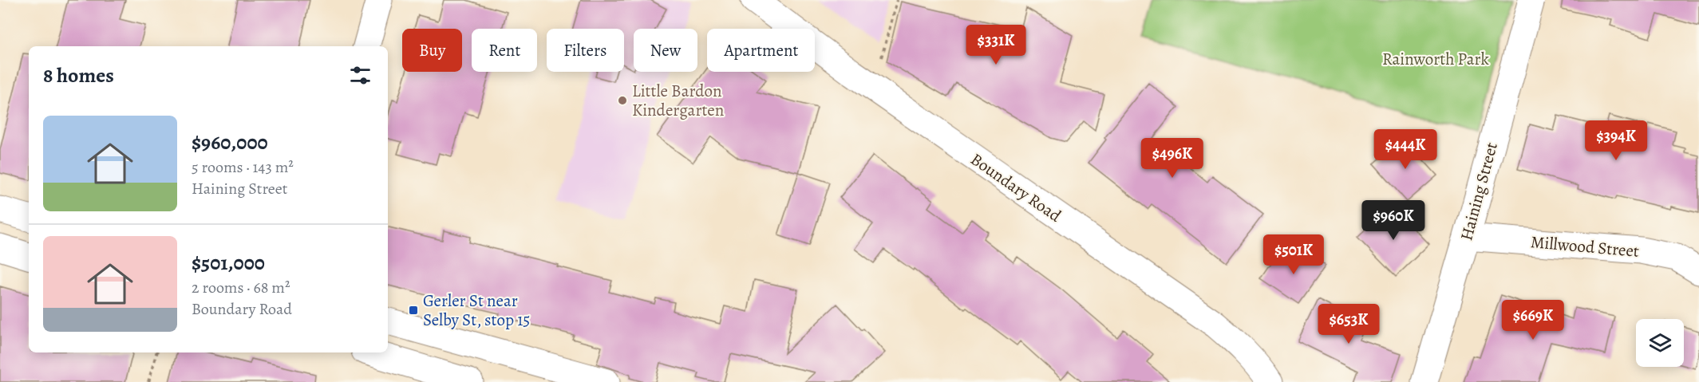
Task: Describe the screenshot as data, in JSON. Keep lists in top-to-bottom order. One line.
{"streets":{"street":["Boundary Road","Haining Street","Millwood Street"]},"crossings":[["Haining Street","Millwood Street"]],"parks":["Rainworth Park"],"places":{"other":["Little Bardon Kindergarten"],"transit":["Gerler St near Selby St, stop 15"]},"page":{"price":["$331K","$394K","$444K","$496K","$960K","$501K","$669K","$653K"],"chip":["Buy","Rent","Filters","New","Apartment"],"heading":"8 homes","list":[{"name":"$960,000","note":"5 rooms · 143 m² · Haining Street"},{"name":"$501,000","note":"2 rooms · 68 m² · Boundary Road"}]}}
